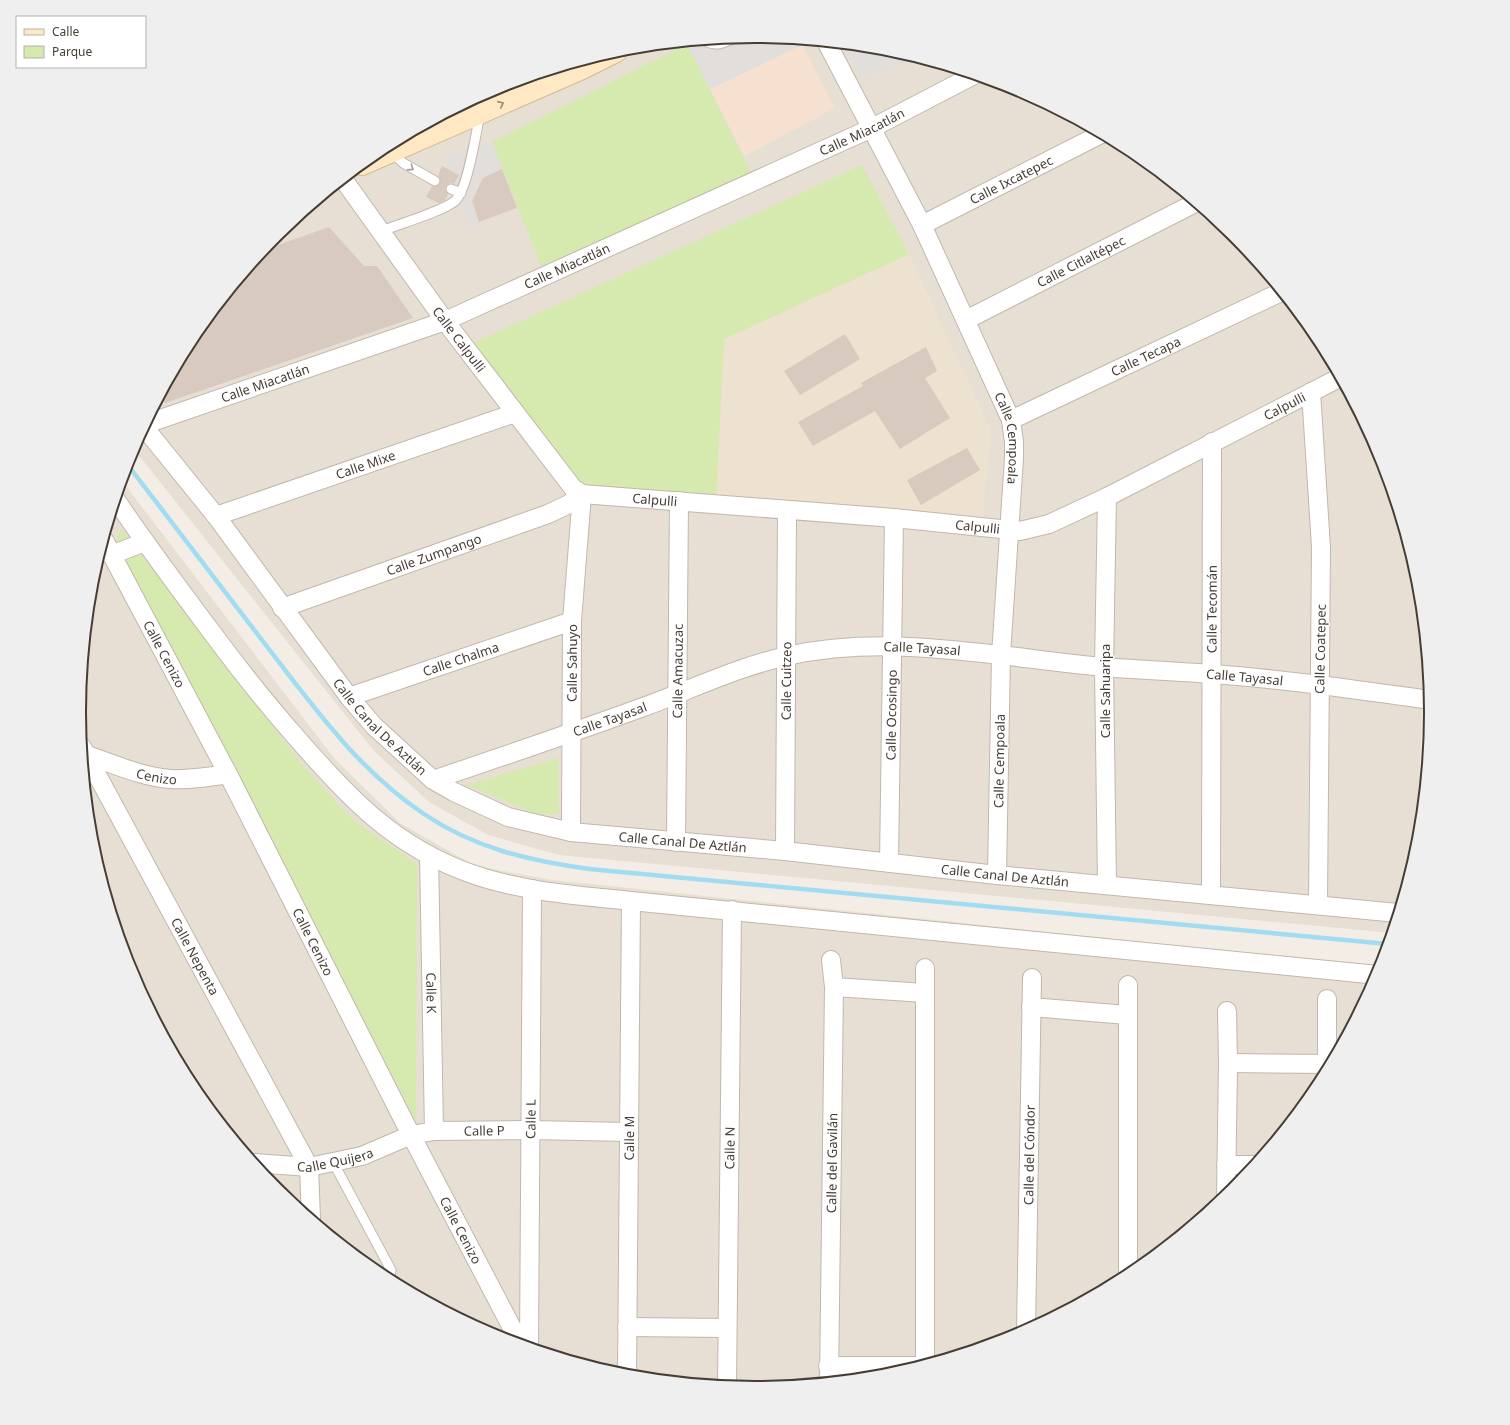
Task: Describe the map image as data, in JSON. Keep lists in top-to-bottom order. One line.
{"streets":{"street":["Calle Miacatlán","Calle Ixcatepec","Calle Citlaltépec","Calle Calpulli","Calle Tecapa","Calpulli","Calle Cempoala","Calle Mixe","Calle Zumpango","Calle Tecomán","Calle Coatepec","Calle Tayasal","Calle Cenizo","Calle Chalma","Calle Sahuyo","Calle Amacuzac","Calle Cuitzeo","Calle Sahuaripa","Calle Ocosingo","Calle Canal De Aztlán","Cenizo","Calle Nepenta","Calle K","Calle L","Calle P","Calle M","Calle N","Calle del Cóndor","Calle Quijera","Calle del Gavilán"]},"crossings":[["Calle Miacatlán","Calle Calpulli"],["Calle Miacatlán","Calle Cempoala"],["Calle Ixcatepec","Calle Cempoala"],["Calle Citlaltépec","Calle Cempoala"],["Calle Calpulli","Calpulli"],["Calle Calpulli","Calle Mixe"],["Calle Calpulli","Calle Zumpango"],["Calle Calpulli","Calle Sahuyo"],["Calle Tecapa","Calle Cempoala"],["Calpulli","Calle Cempoala"],["Calpulli","Calle Zumpango"],["Calpulli","Calle Tecomán"],["Calpulli","Calle Coatepec"],["Calpulli","Calle Sahuyo"],["Calpulli","Calle Amacuzac"],["Calpulli","Calle Cuitzeo"],["Calpulli","Calle Sahuaripa"],["Calpulli","Calle Ocosingo"],["Calle Cempoala","Calle Tayasal"],["Calle Cempoala","Calle Canal De Aztlán"],["Calle Mixe","Calle Canal De Aztlán"],["Calle Zumpango","Calle Sahuyo"],["Calle Zumpango","Calle Canal De Aztlán"],["Calle Tecomán","Calle Tayasal"],["Calle Tecomán","Calle Canal De Aztlán"],["Calle Coatepec","Calle Tayasal"],["Calle Coatepec","Calle Canal De Aztlán"],["Calle Tayasal","Calle Sahuyo"],["Calle Tayasal","Calle Amacuzac"],["Calle Tayasal","Calle Cuitzeo"],["Calle Tayasal","Calle Sahuaripa"],["Calle Tayasal","Calle Ocosingo"],["Calle Tayasal","Calle Canal De Aztlán"],["Calle Cenizo","Cenizo"],["Calle Cenizo","Calle P"],["Calle Cenizo","Calle Quijera"],["Calle Chalma","Calle Sahuyo"],["Calle Chalma","Calle Canal De Aztlán"],["Calle Sahuyo","Calle Canal De Aztlán"],["Calle Amacuzac","Calle Canal De Aztlán"],["Calle Cuitzeo","Calle Canal De Aztlán"],["Calle Sahuaripa","Calle Canal De Aztlán"],["Calle Ocosingo","Calle Canal De Aztlán"],["Calle Nepenta","Calle Quijera"],["Calle K","Calle P"],["Calle L","Calle P"],["Calle P","Calle M"],["Calle P","Calle Quijera"]],"legend":["Calle","Parque"]}
